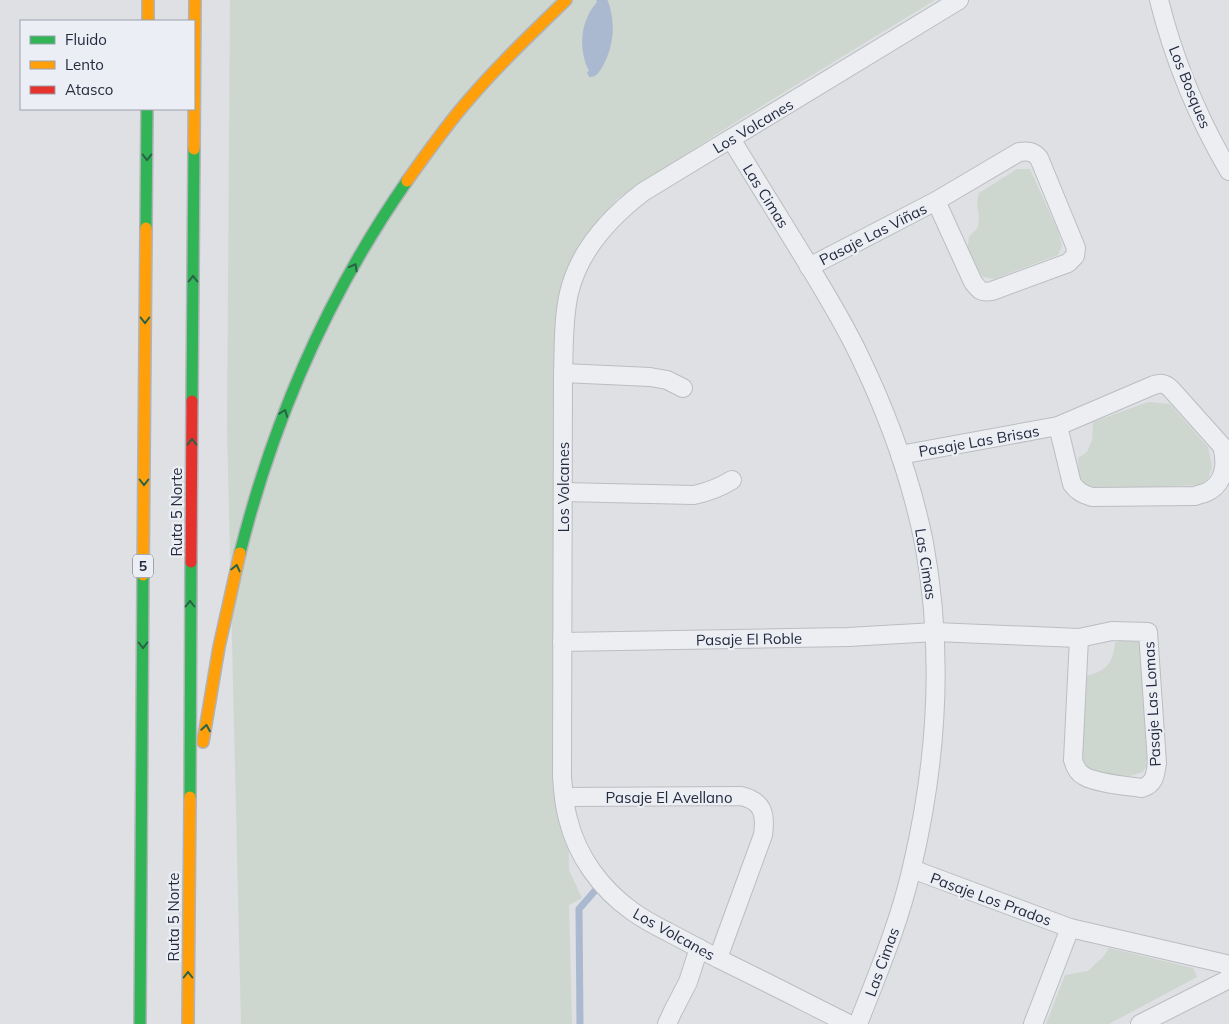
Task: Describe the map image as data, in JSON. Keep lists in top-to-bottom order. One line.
{"streets":{"highway":["Ruta 5 Norte","5"],"street":["Los Bosques","Los Volcanes","Las Cimas","Pasaje Las Viñas","Pasaje Las Brisas","Pasaje El Roble","Pasaje Las Lomas","Pasaje El Avellano","Pasaje Los Prados"]},"crossings":[["Los Volcanes","Las Cimas"],["Los Volcanes","Pasaje El Roble"],["Los Volcanes","Pasaje El Avellano"],["Las Cimas","Pasaje Las Viñas"],["Las Cimas","Pasaje Las Brisas"],["Las Cimas","Pasaje El Roble"],["Las Cimas","Pasaje Las Lomas"],["Las Cimas","Pasaje Los Prados"],["Pasaje El Roble","Pasaje Las Lomas"]],"legend":["Fluido","Lento","Atasco"]}
